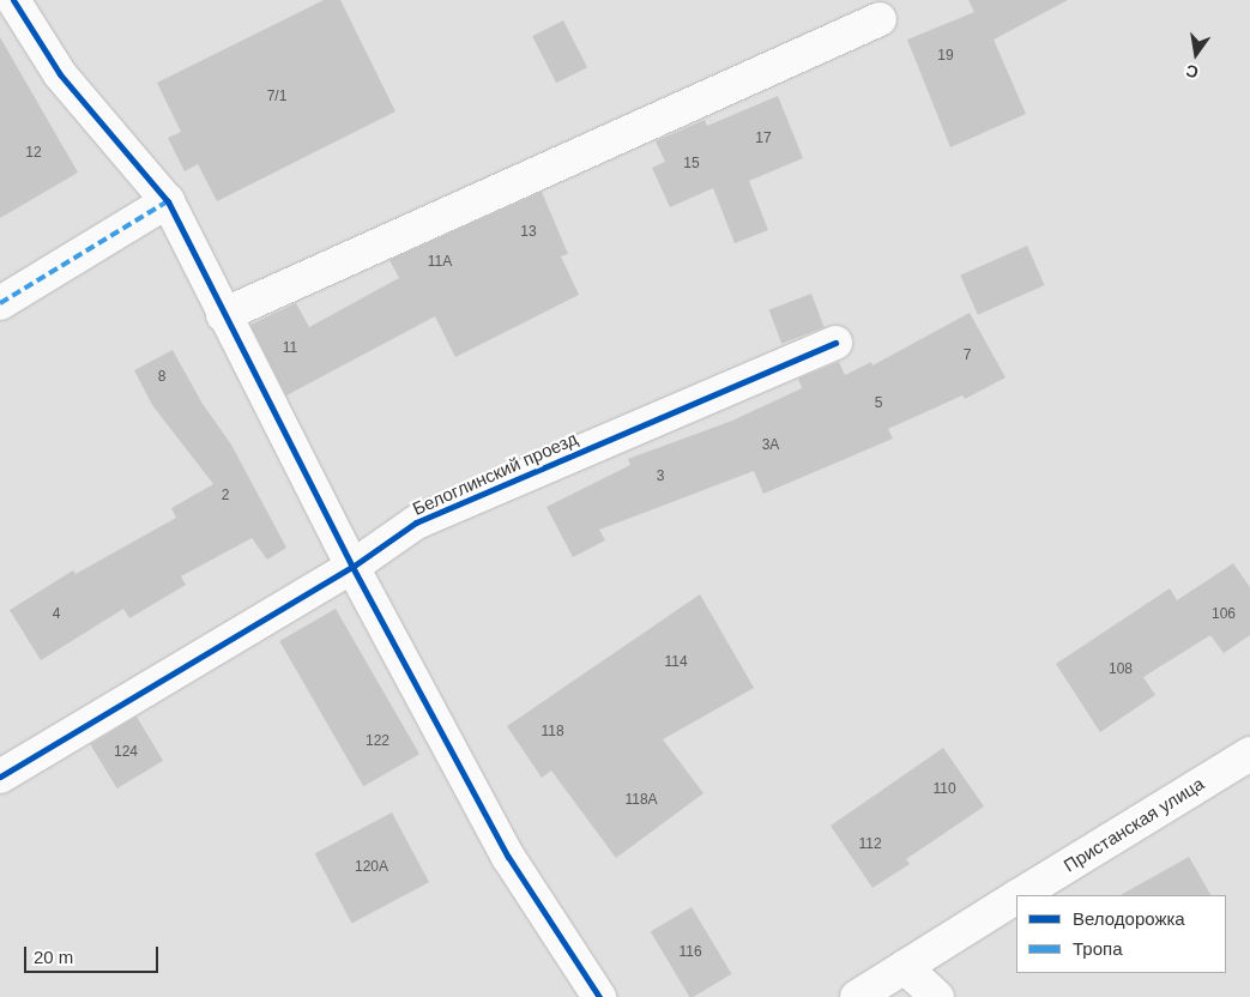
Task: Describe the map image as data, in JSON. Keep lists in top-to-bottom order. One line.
{"streets":{"street":["Белоглинский проезд","Пристанская улица"]},"house_numbers":["19","7/1","17","12","15","13","11А","11","7","8","5","3А","3","2","4","106","114","108","118","122","124","110","118А","112","120А","116"],"legend":["Велодорожка","Тропа"],"scale_bar":"20 m","north":"bottom"}
